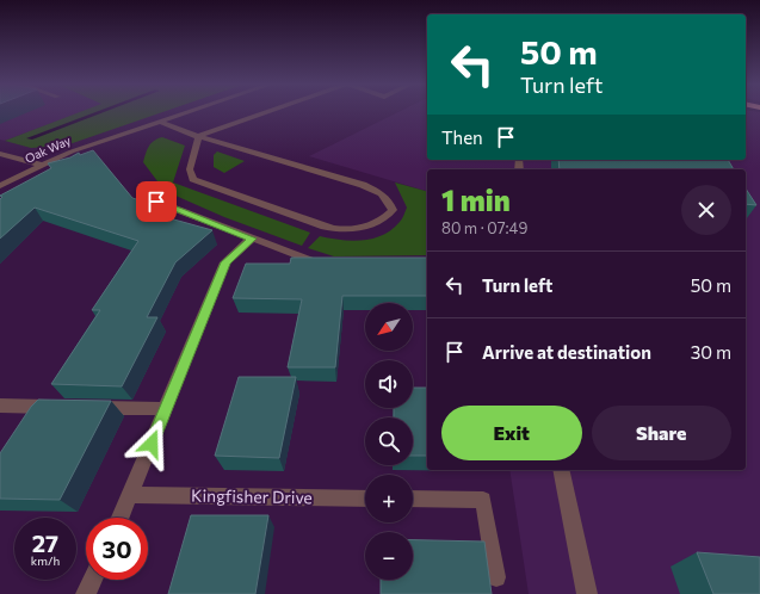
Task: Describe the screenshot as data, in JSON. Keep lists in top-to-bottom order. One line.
{"streets":{"street":["Oak Way","Kingfisher Drive"]},"north":"bottom left","page":{"turn":["50 m","Turn left"],"then":"Then","heading":["1 min","80 m · 07:49"],"list":[{"name":"Turn left","value":"50 m"},{"name":"Arrive at destination","value":"30 m"}],"map_buttons":["+","−"],"buttons":["Exit","Share"],"speed":"27 km/h","limit":"30"}}
